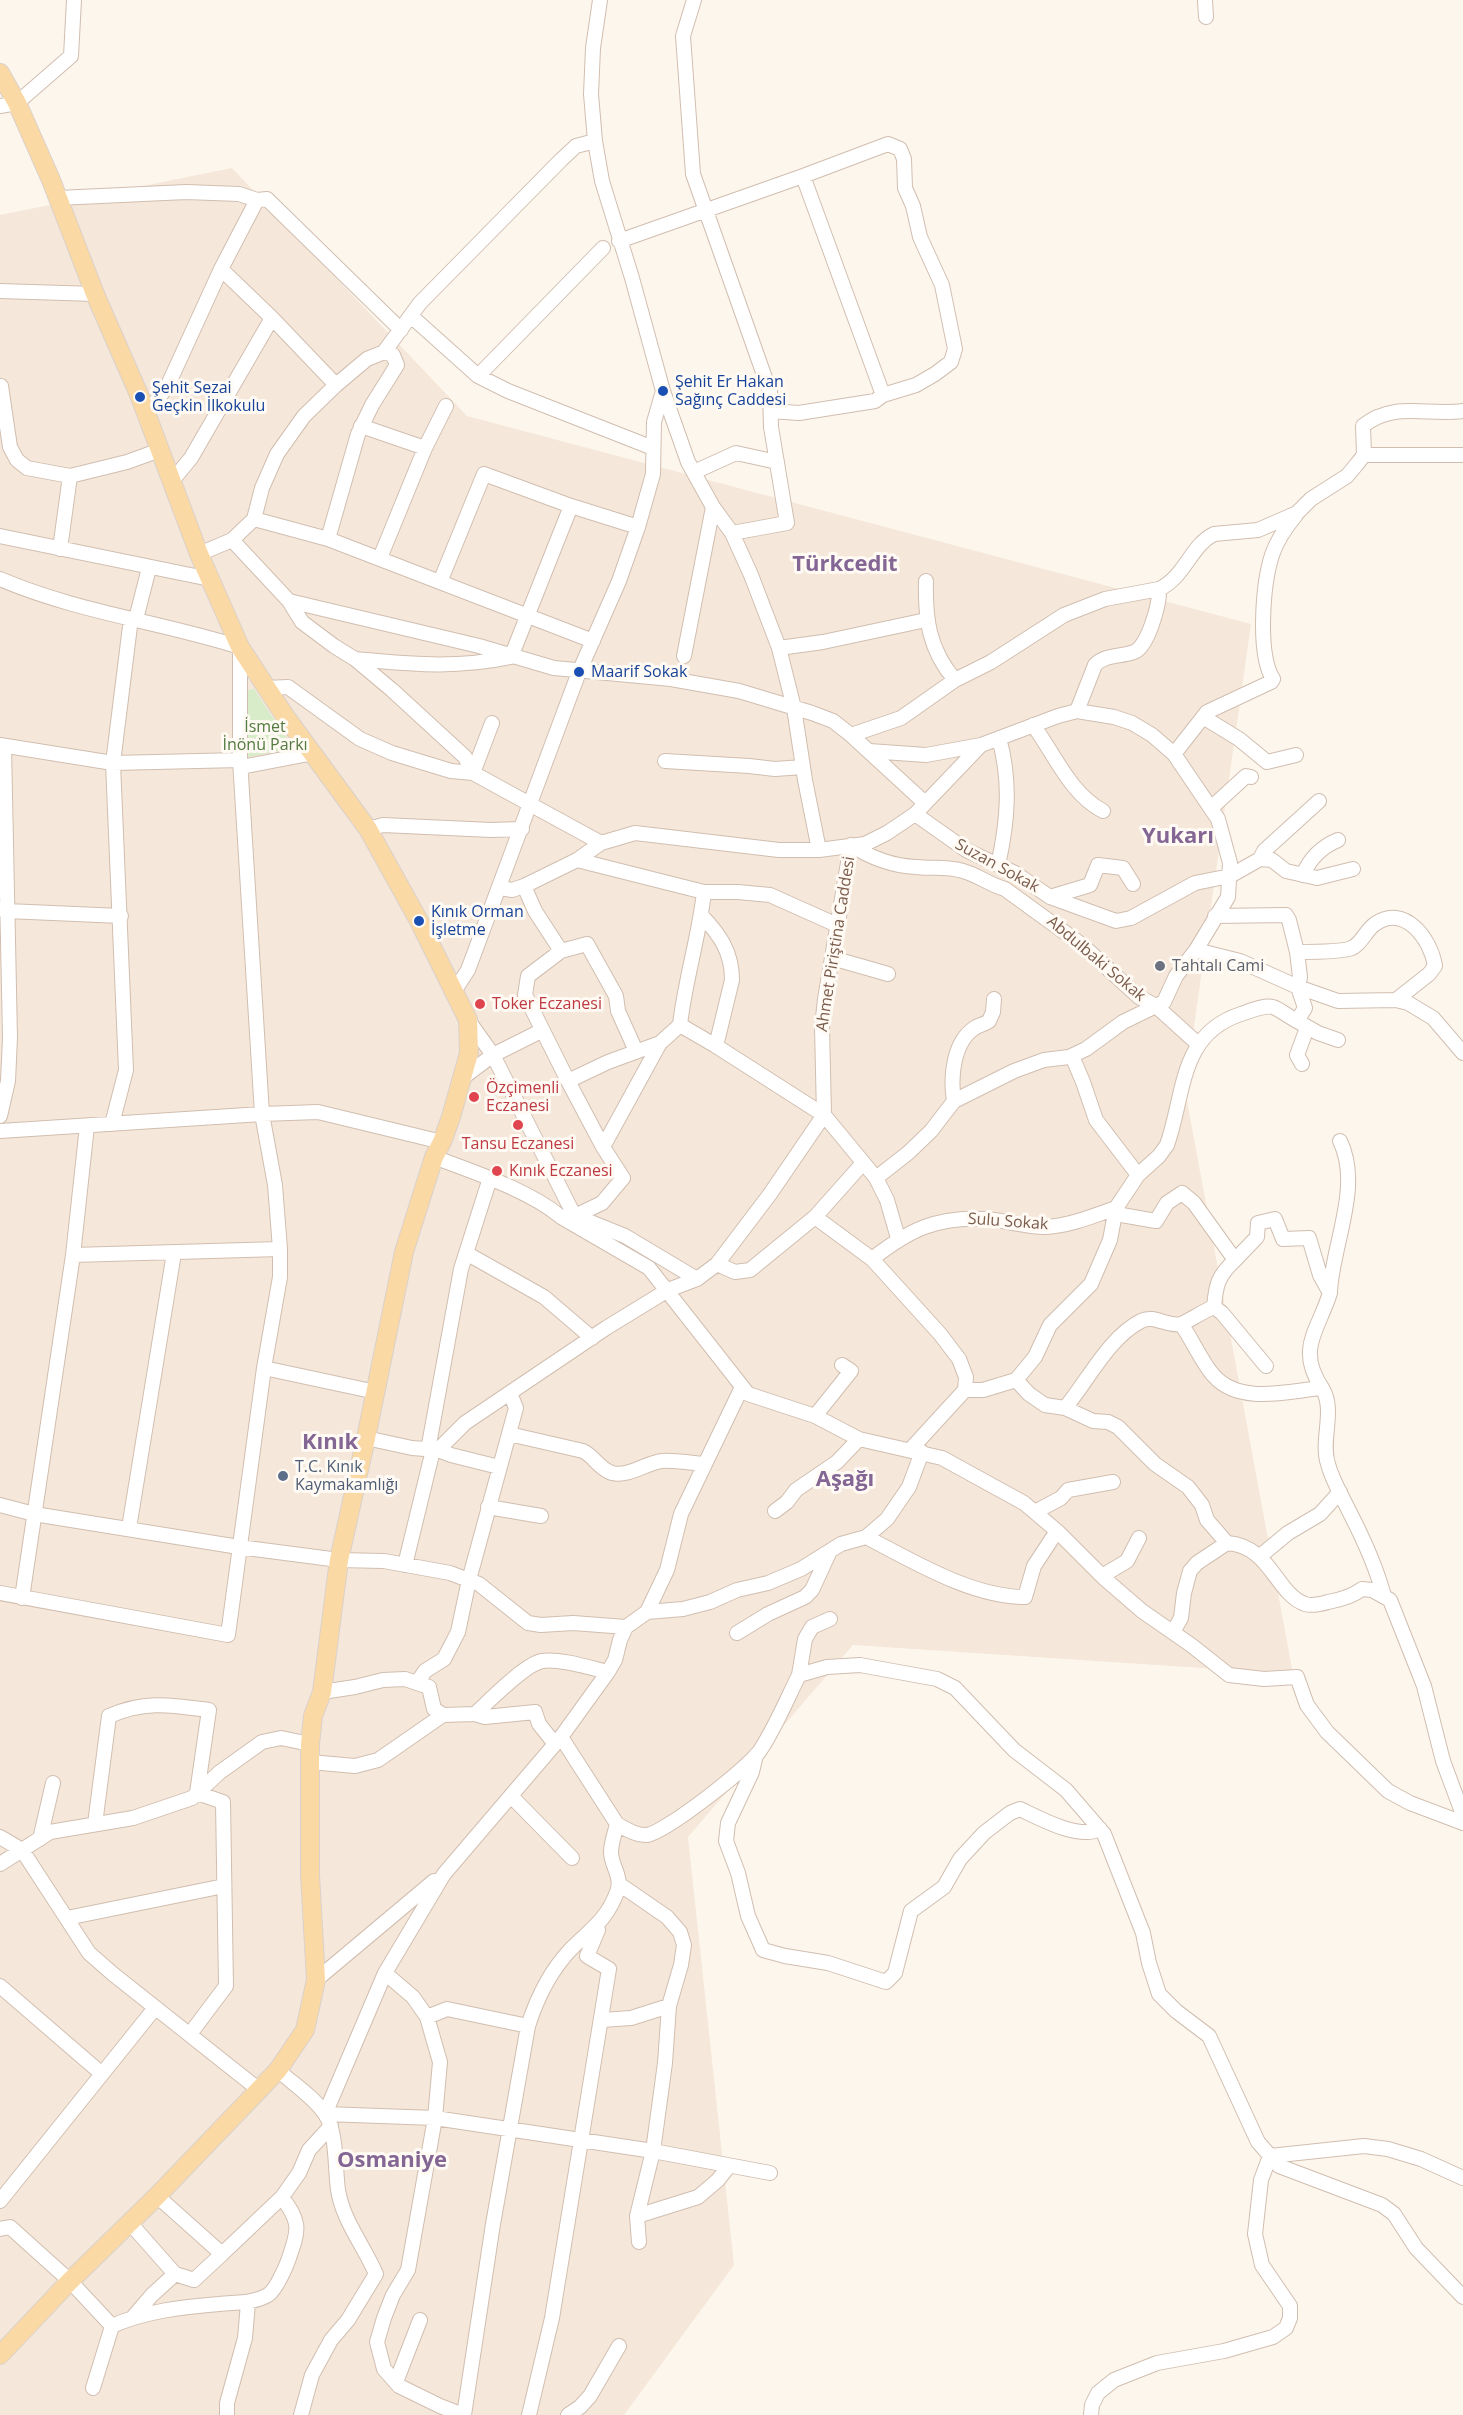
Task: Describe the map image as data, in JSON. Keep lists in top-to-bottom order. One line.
{"streets":{"street":["Suzan Sokak","Ahmet Piriştina Caddesi","Abdulbaki Sokak","Sulu Sokak"]},"crossings":[["Ahmet Piriştina Caddesi","Abdulbaki Sokak"]],"districts":["Türkcedit","Yukarı","Kınık","Aşağı","Osmaniye"],"parks":["İsmet İnönü Parkı"],"places":["Şehit Er Hakan Sağınç Caddesi","Şehit Sezai Geçkin İlkokulu","Maarif Sokak","Kınık Orman İşletme","Tahtalı Cami","Toker Eczanesi","Özçimenli Eczanesi","Tansu Eczanesi","Kınık Eczanesi","T.C. Kınık Kaymakamlığı"]}
